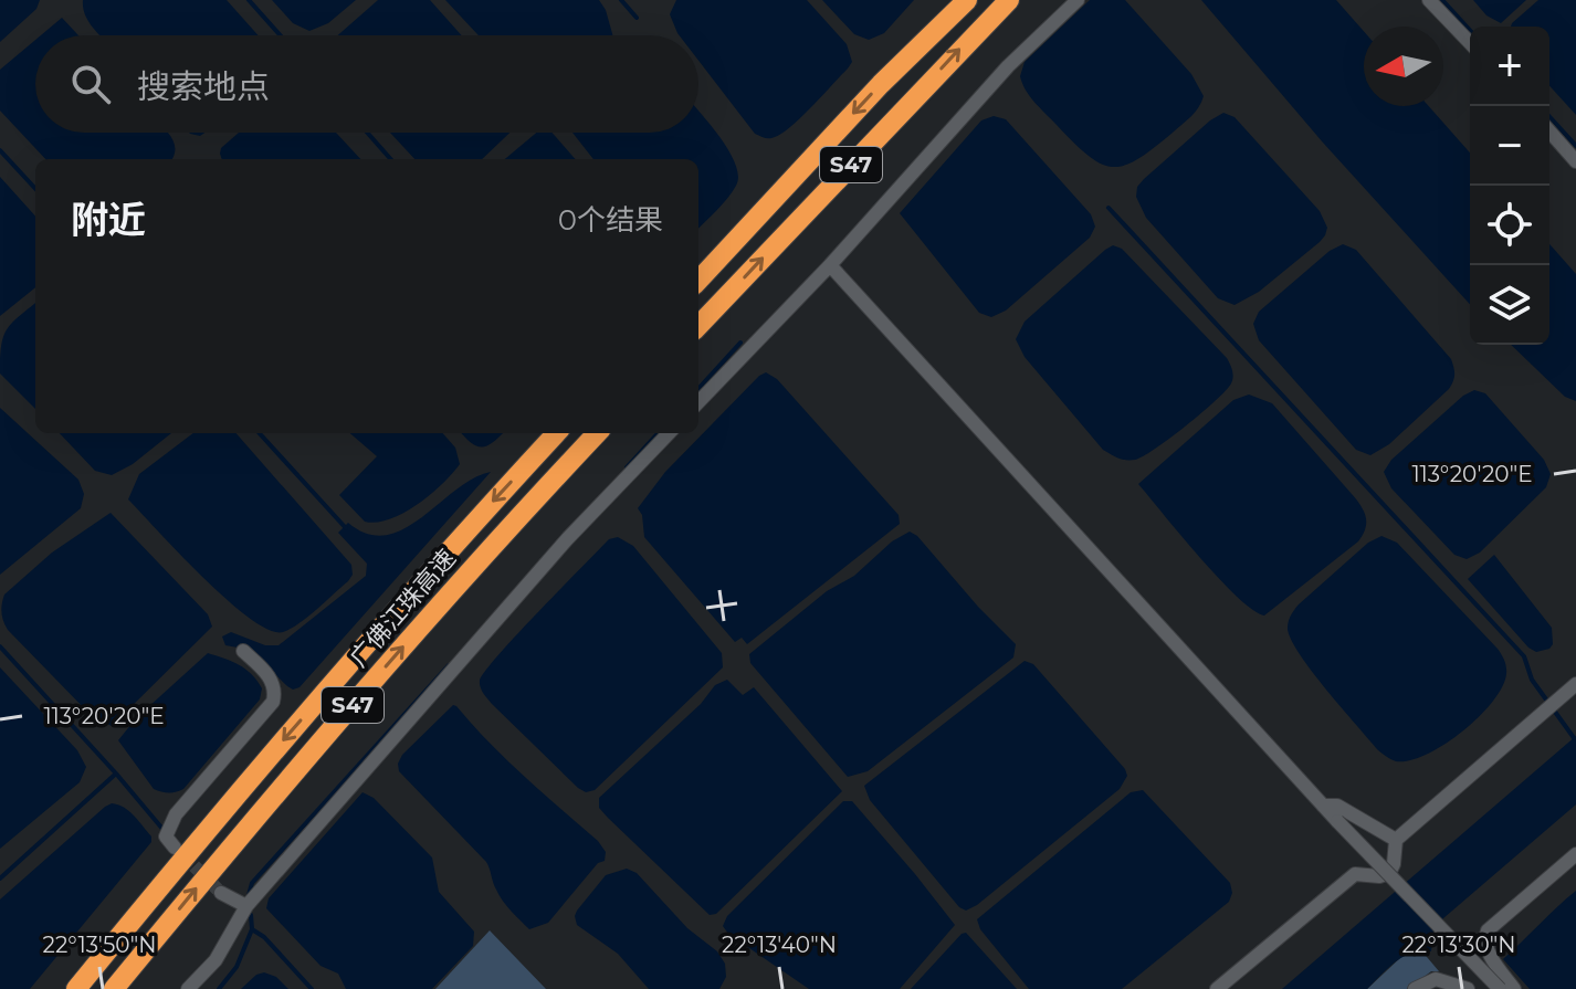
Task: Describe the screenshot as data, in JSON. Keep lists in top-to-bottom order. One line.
{"streets":{"highway":["S47","广佛江珠高速"]},"north":"left","page":{"map_buttons":["+","−"],"search":"搜索地点","heading":["附近","0个结果"]},"coordinates":["113°20'20\"E","22°13'50\"N","22°13'40\"N","22°13'30\"N"]}
